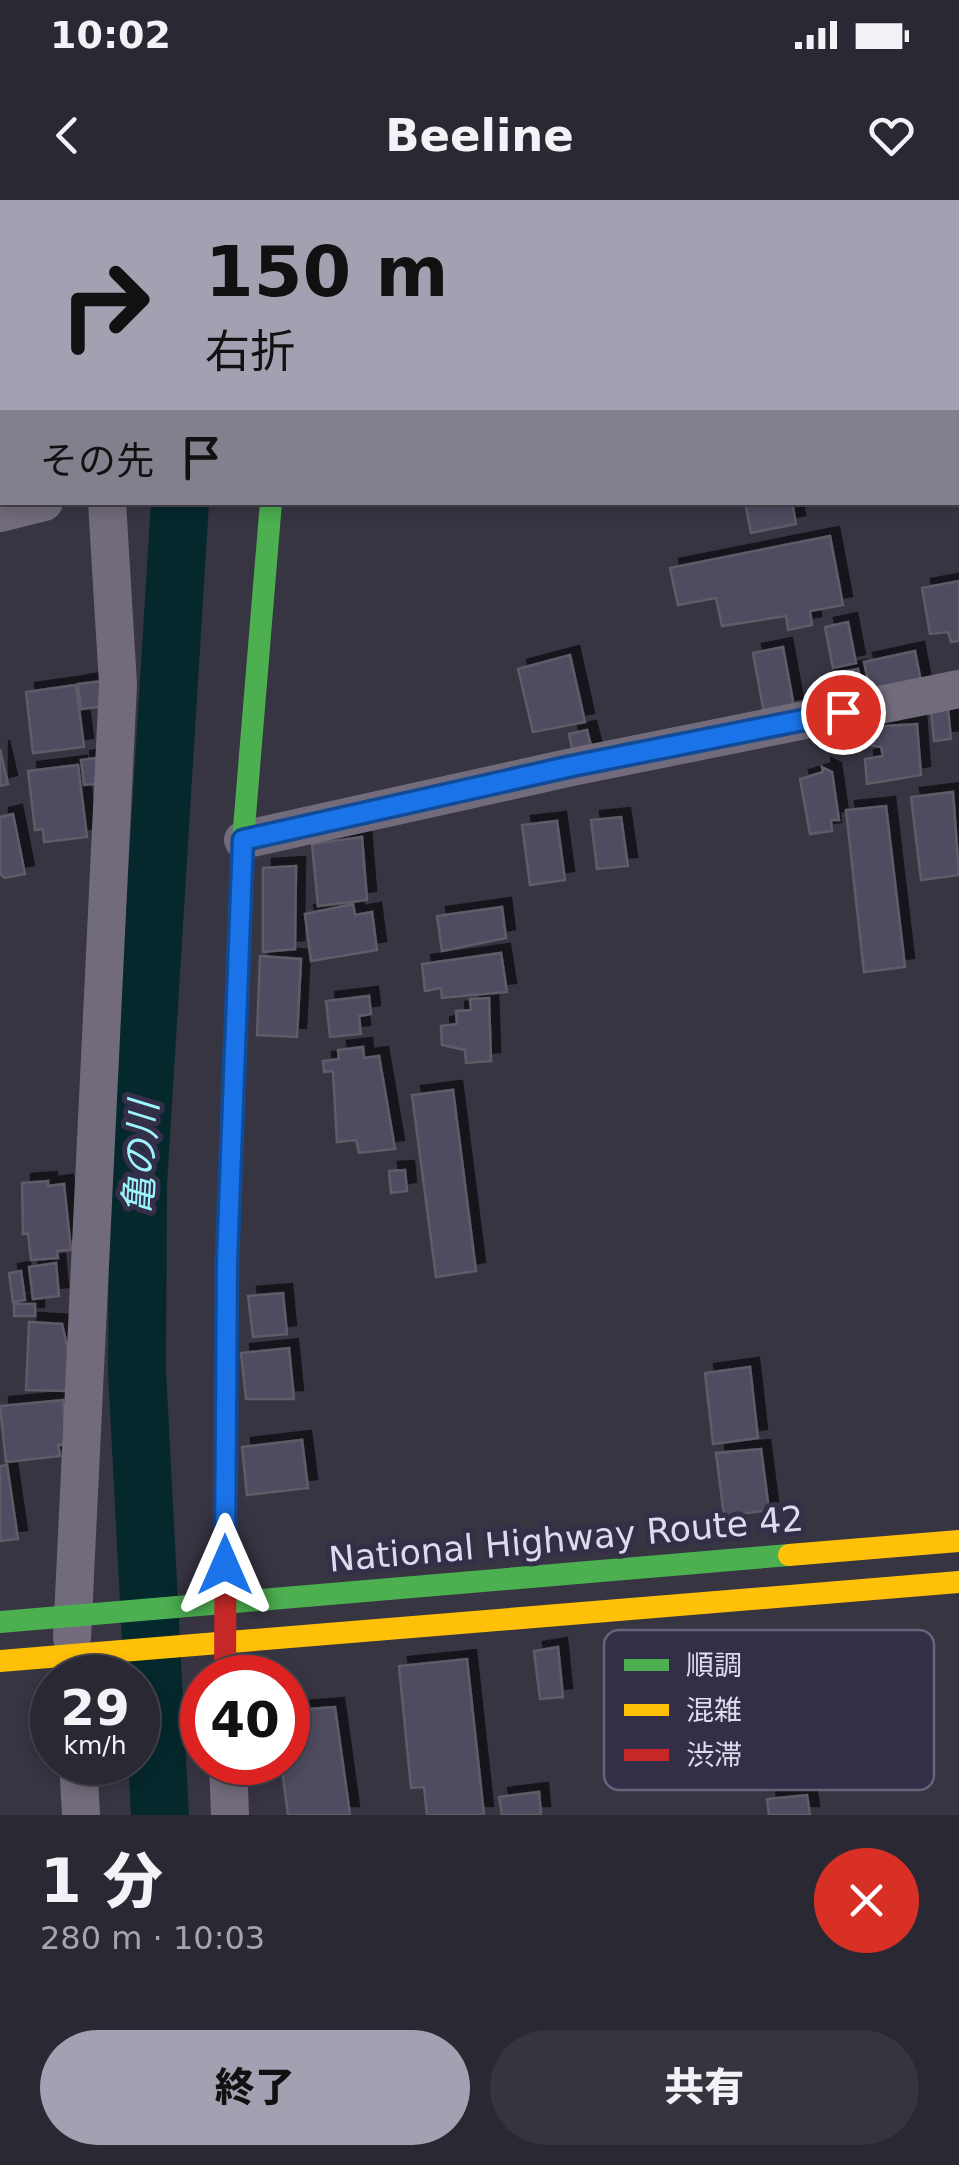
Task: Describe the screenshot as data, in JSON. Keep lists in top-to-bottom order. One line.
{"streets":{"main road":["National Highway Route 42"]},"water":["亀の川"],"legend":["順調","混雑","渋滞"],"page":{"status":"10:02","header":"Beeline","turn":["150 m","右折"],"then":"その先","speed":"29 km/h","limit":"40","heading":["1 分","280 m · 10:03"],"buttons":["終了","共有"]}}
